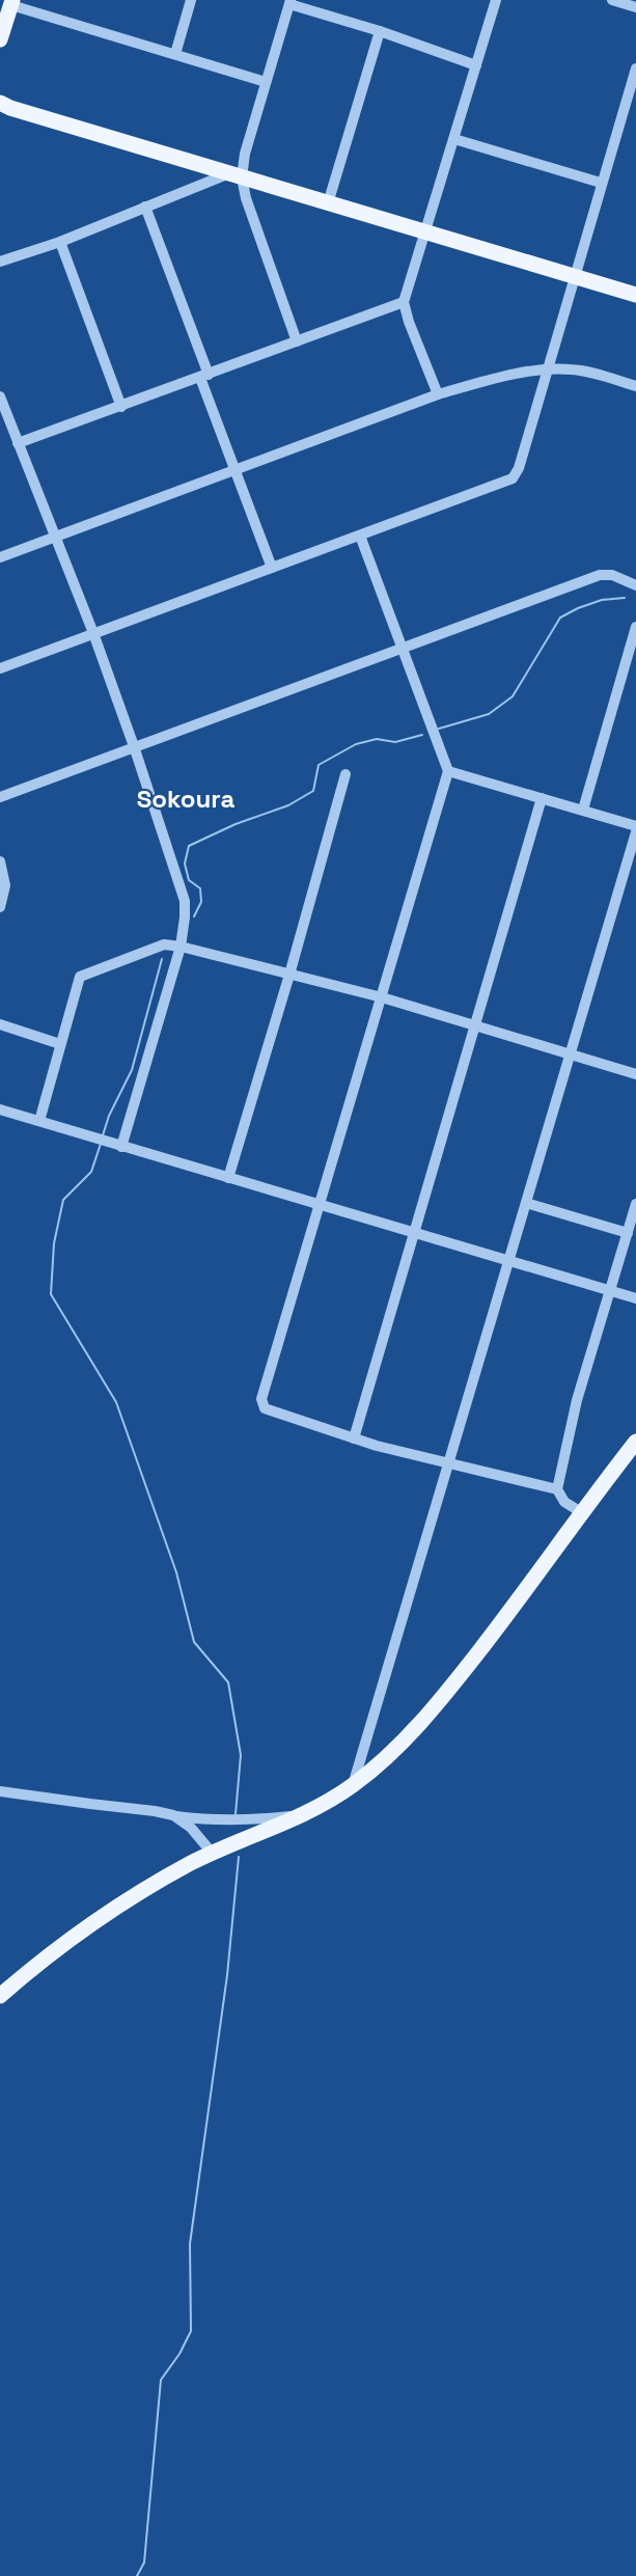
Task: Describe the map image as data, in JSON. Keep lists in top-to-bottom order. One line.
{"districts":["Sokoura"]}
